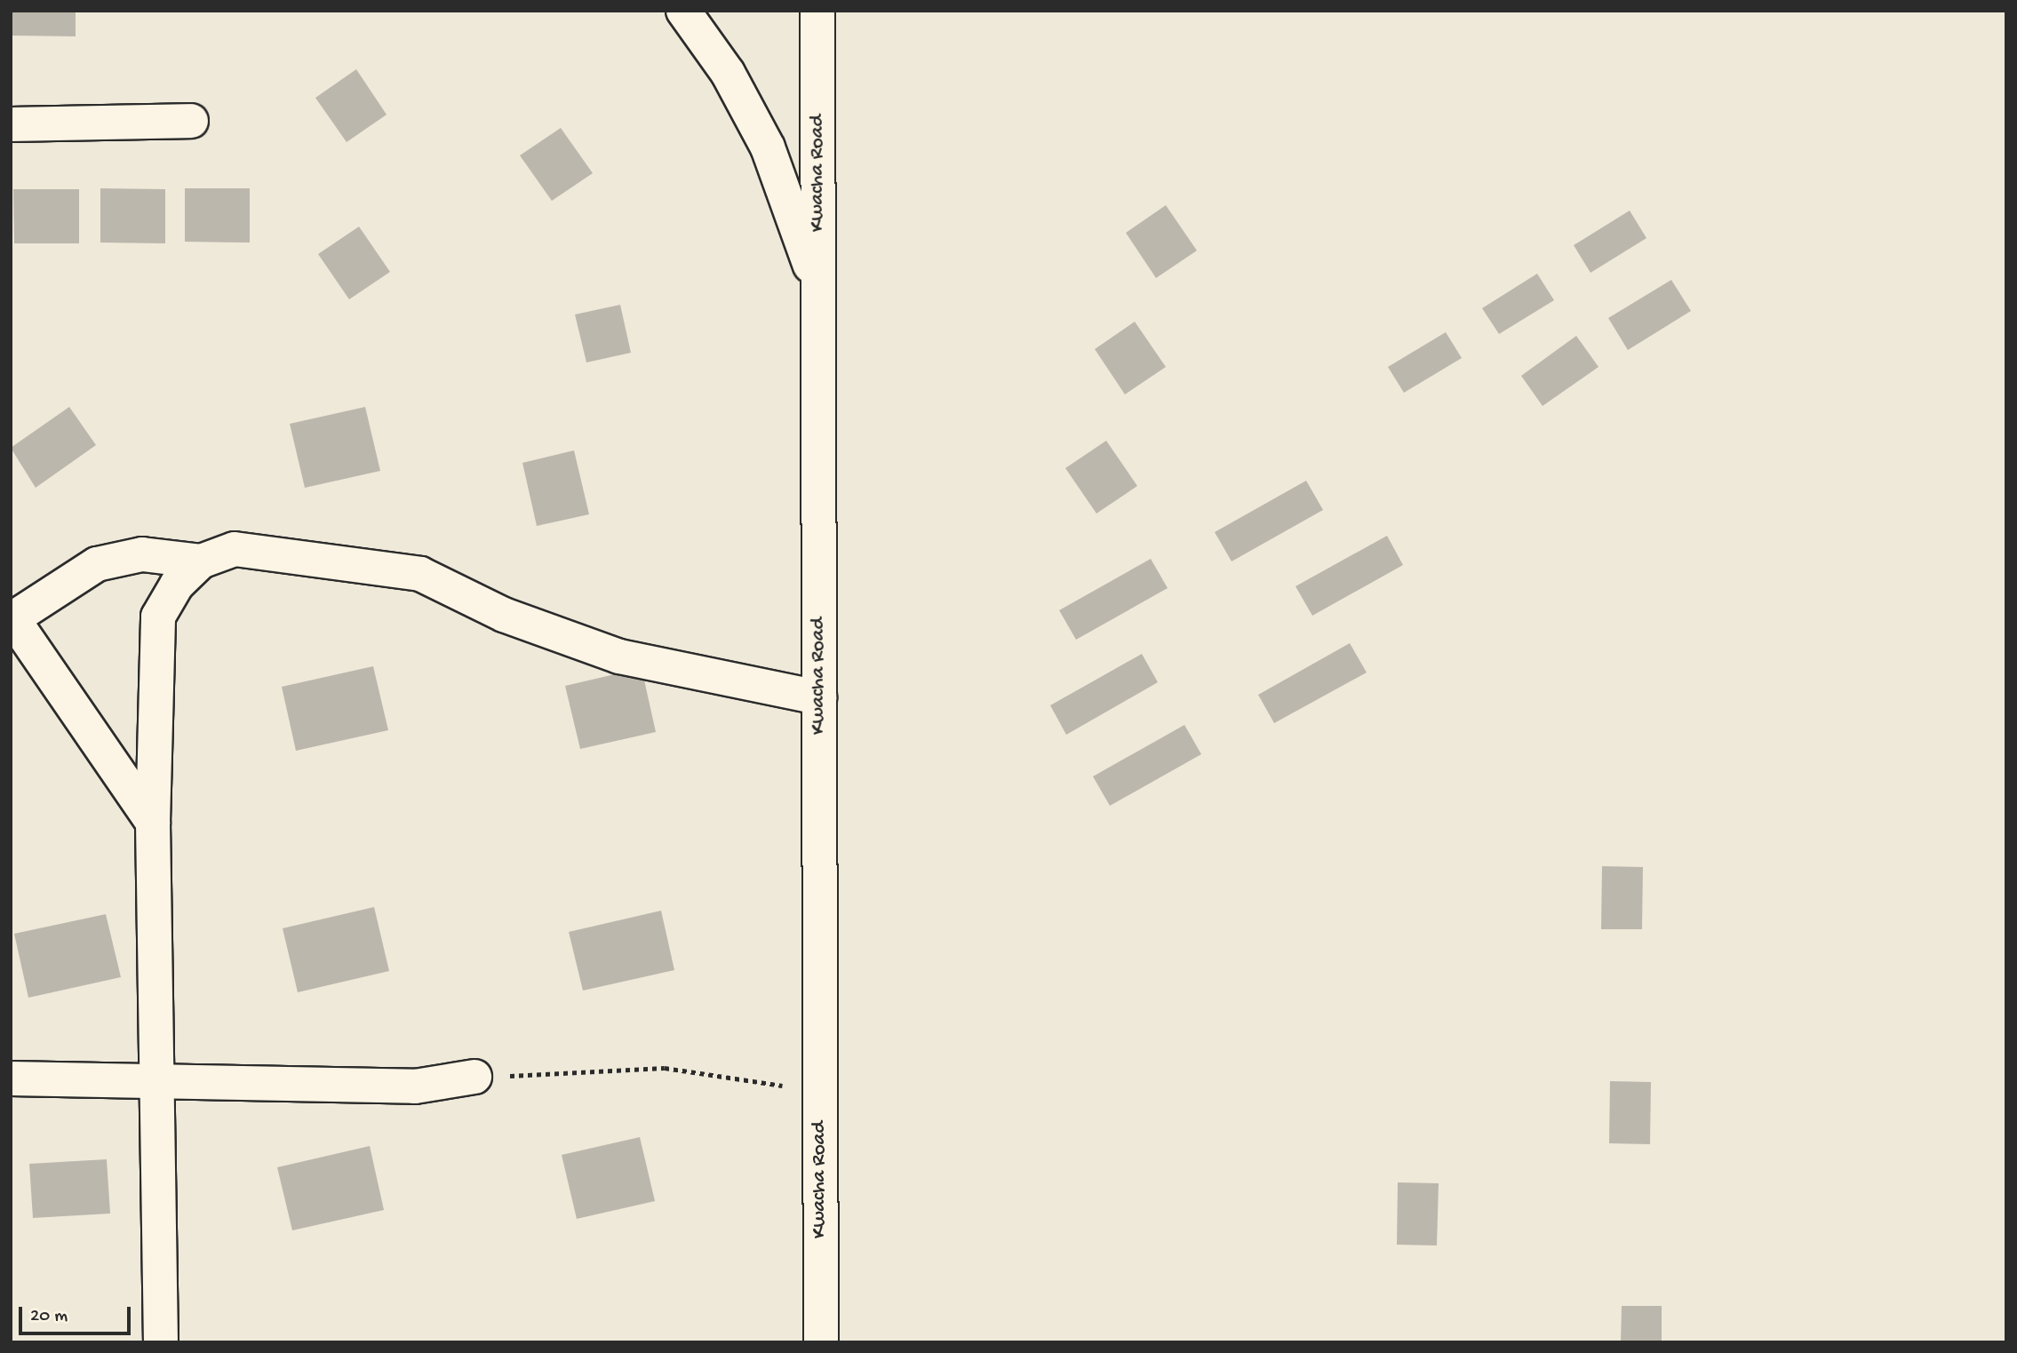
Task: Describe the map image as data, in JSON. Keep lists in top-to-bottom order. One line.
{"streets":{"street":["Kwacha Road"]},"scale_bar":"20 m"}
